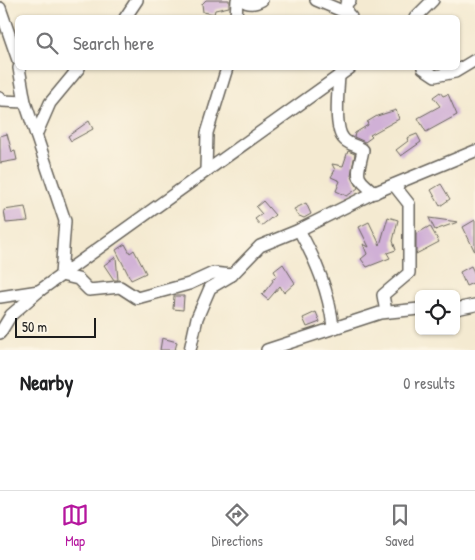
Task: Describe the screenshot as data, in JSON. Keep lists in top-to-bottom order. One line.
{"scale_bar":"50 m","page":{"search":"Search here","scale":"50 m","heading":["Nearby","0 results"],"nav":["Map","Directions","Saved"]}}
